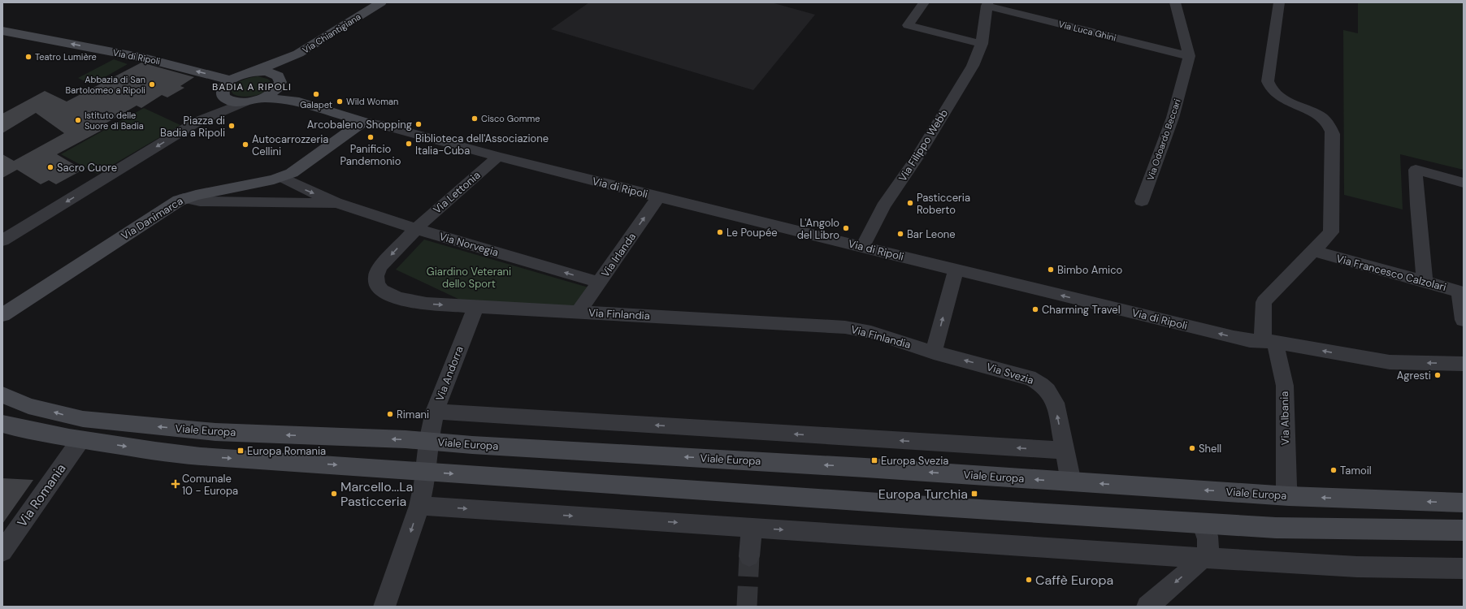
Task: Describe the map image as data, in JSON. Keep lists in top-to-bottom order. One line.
{"streets":{"main road":["Via Chiantigiana","Via di Ripoli","Via Danimarca","Viale Europa"],"street":["Via Luca Ghini","Via Odoardo Beccari","Via Filippo Webb","Via Lettonia","Via Norvegia","Via Irlanda","Via Francesco Calzolari","Via Finlandia","Via Andorra","Via Svezia","Via Albania","Via Romania"]},"crossings":[["Via Luca Ghini","Via Odoardo Beccari"],["Via Luca Ghini","Via Filippo Webb"],["Via di Ripoli","Via Filippo Webb"],["Via di Ripoli","Via Lettonia"],["Via di Ripoli","Via Danimarca"],["Via di Ripoli","Via Irlanda"],["Via di Ripoli","Via Albania"],["Via Lettonia","Via Norvegia"],["Via Lettonia","Via Finlandia"],["Via Danimarca","Via Norvegia"],["Via Norvegia","Via Irlanda"],["Via Norvegia","Via Finlandia"],["Via Irlanda","Via Finlandia"],["Via Francesco Calzolari","Via Albania"],["Via Finlandia","Via Andorra"],["Via Finlandia","Via Svezia"],["Via Andorra","Viale Europa"],["Via Svezia","Viale Europa"],["Via Albania","Viale Europa"]],"one_way":["Via di Ripoli","Via Irlanda","Via Svezia"],"districts":["BADIA A RIPOLI"],"parks":["Giardino Veterani dello Sport"],"places":{"other":["Teatro Lumière","Abbazia di San Bartolomeo a Ripoli","Galapet","Wild Woman","Cisco Gomme","Istituto delle Suore di Badia","Arcobaleno Shopping","Piazza di Badia a Ripoli","Panificio Pandemonio","Biblioteca dell'Associazione Italia-Cuba","Autocarrozzeria Cellini","Sacro Cuore","Pasticceria Roberto","L'Angolo del Libro","Le Poupée","Bar Leone","Bimbo Amico","Charming Travel","Agresti","Rimani","Shell","Tamoil","Marcello...La Pasticceria","Caffè Europa"],"transit":["Europa Romania","Europa Svezia","Europa Turchia"],"health":["Comunale 10 - Europa"]}}
